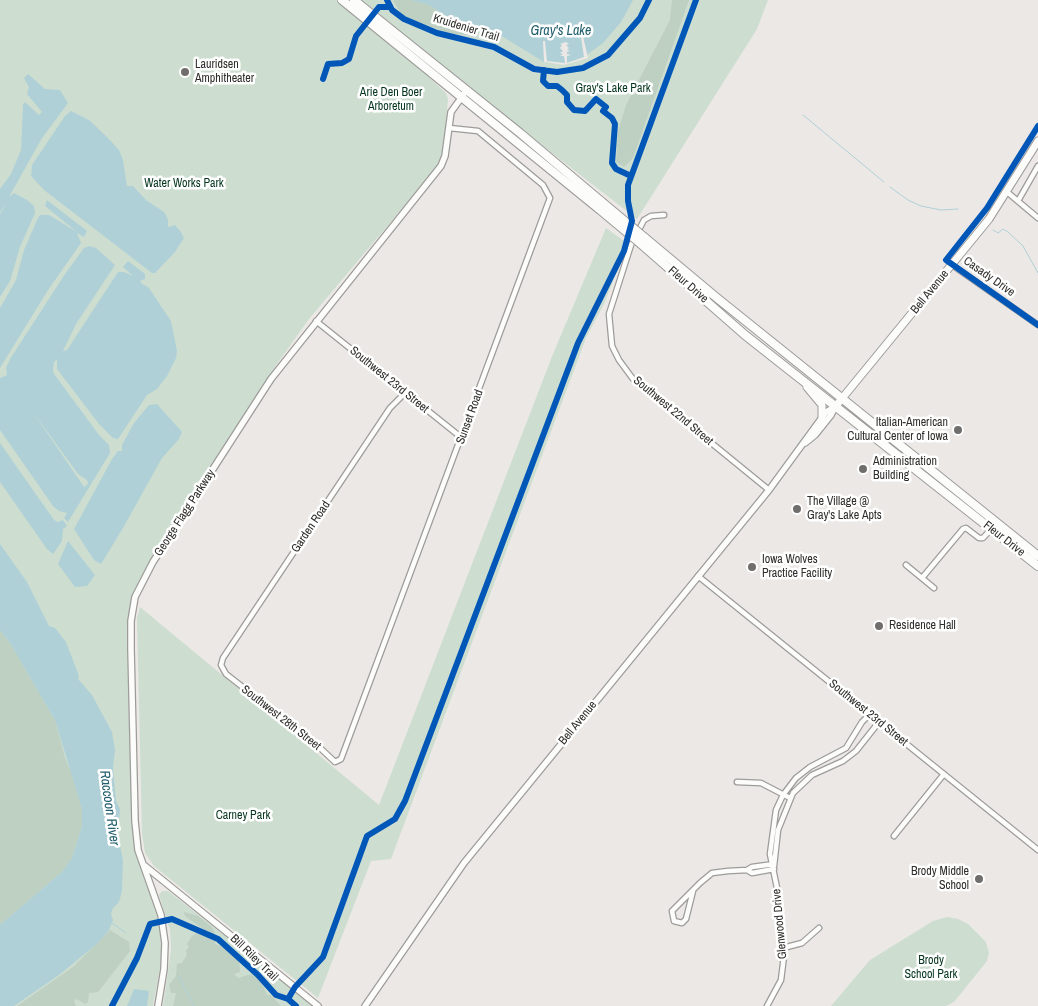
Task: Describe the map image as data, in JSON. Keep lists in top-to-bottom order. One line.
{"streets":{"main road":["Fleur Drive","Bell Avenue"],"street":["Casady Drive","Southwest 23rd Street","Southwest 22nd Street","Sunset Road","George Flagg Parkway","Garden Road","Southwest 28th Street","Glenwood Drive"],"cycle path":["Kruidenier Trail","Bill Riley Trail"]},"crossings":[["Casady Drive","Bell Avenue"],["Fleur Drive","Bell Avenue"],["Fleur Drive","George Flagg Parkway"],["Bell Avenue","Southwest 23rd Street"],["Bell Avenue","Southwest 22nd Street"],["Southwest 23rd Street","Sunset Road"],["Southwest 23rd Street","George Flagg Parkway"],["Southwest 23rd Street","Garden Road"],["Southwest 23rd Street","Glenwood Drive"],["Sunset Road","George Flagg Parkway"],["Sunset Road","Southwest 28th Street"],["Garden Road","Southwest 28th Street"]],"water":["Gray's Lake","Raccoon River"],"parks":["Gray's Lake Park","Arie Den Boer Arboretum","Water Works Park","Carney Park","Brody School Park"],"places":["Lauridsen Amphitheater","Italian-American Cultural Center of Iowa","Administration Building","The Village @ Gray's Lake Apts","Iowa Wolves Practice Facility","Residence Hall","Brody Middle School"]}
